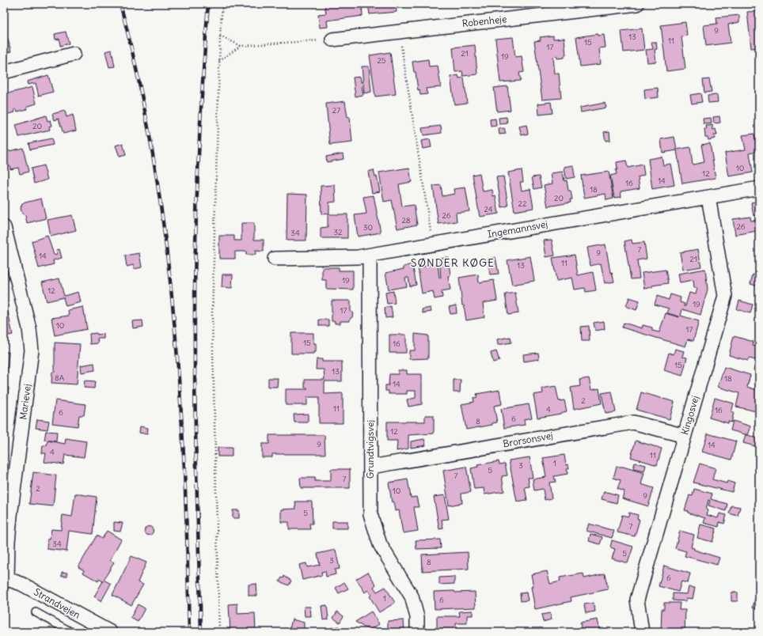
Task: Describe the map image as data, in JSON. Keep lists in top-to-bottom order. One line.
{"streets":{"street":["Robenheje","Ingemannsvej","Marievej","Kingosvej","Brorsonsvej","Grundtvigsvej","Strandvejen"]},"crossings":[["Ingemannsvej","Kingosvej"],["Ingemannsvej","Grundtvigsvej"],["Marievej","Strandvejen"],["Kingosvej","Brorsonsvej"],["Brorsonsvej","Grundtvigsvej"]],"districts":["SØNDER KØGE"],"house_numbers":["9","13","11","15","17","21","19","25","27","20","10","12","14","16","18","20","22","24","26","28","26","30","32","34","7","9","14","21","11","13","19","12","19","17","10","17","15","16","15","13","8A","18","14","2","11","4","16","6","6","8","12","9","14","4","11","1","3","5","7","7","2","10","9","5","7","34","5","3","8","6","1","6"]}
